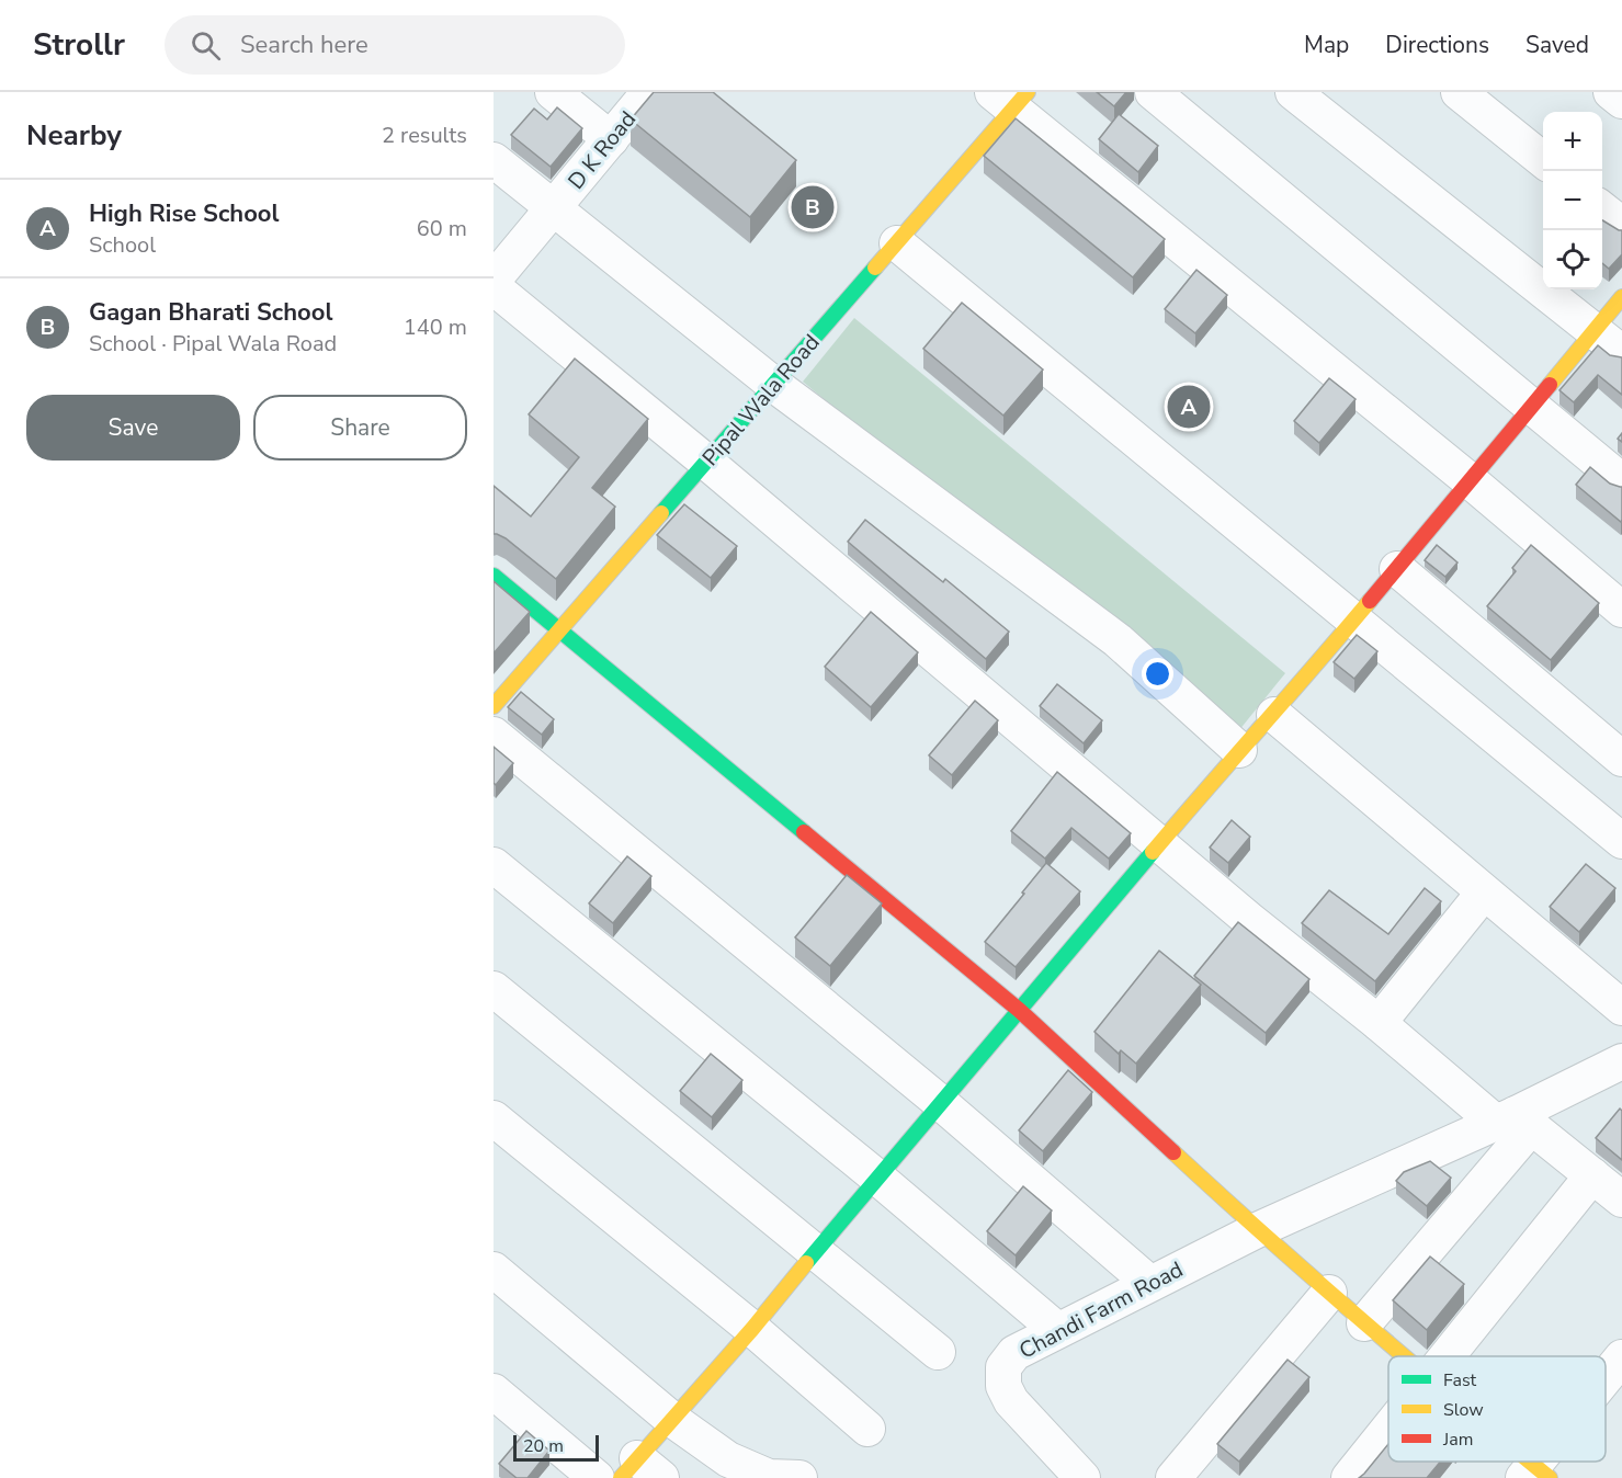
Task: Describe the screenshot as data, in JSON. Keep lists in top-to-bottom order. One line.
{"streets":{"street":["D K Road","Pipal Wala Road","Chandi Farm Road"]},"legend":["Fast","Slow","Jam"],"scale_bar":"20 m","page":{"header":"Strollr","search":"Search here","nav":["Map","Directions","Saved"],"heading":["Nearby","2 results"],"map_buttons":["+","−"],"list":[{"mark":"A","name":"High Rise School","note":"School","value":"60 m"},{"mark":"B","name":"Gagan Bharati School","note":"School · Pipal Wala Road","value":"140 m"}],"pins":["B","A"],"buttons":["Save","Share"],"scale":"20 m"}}
